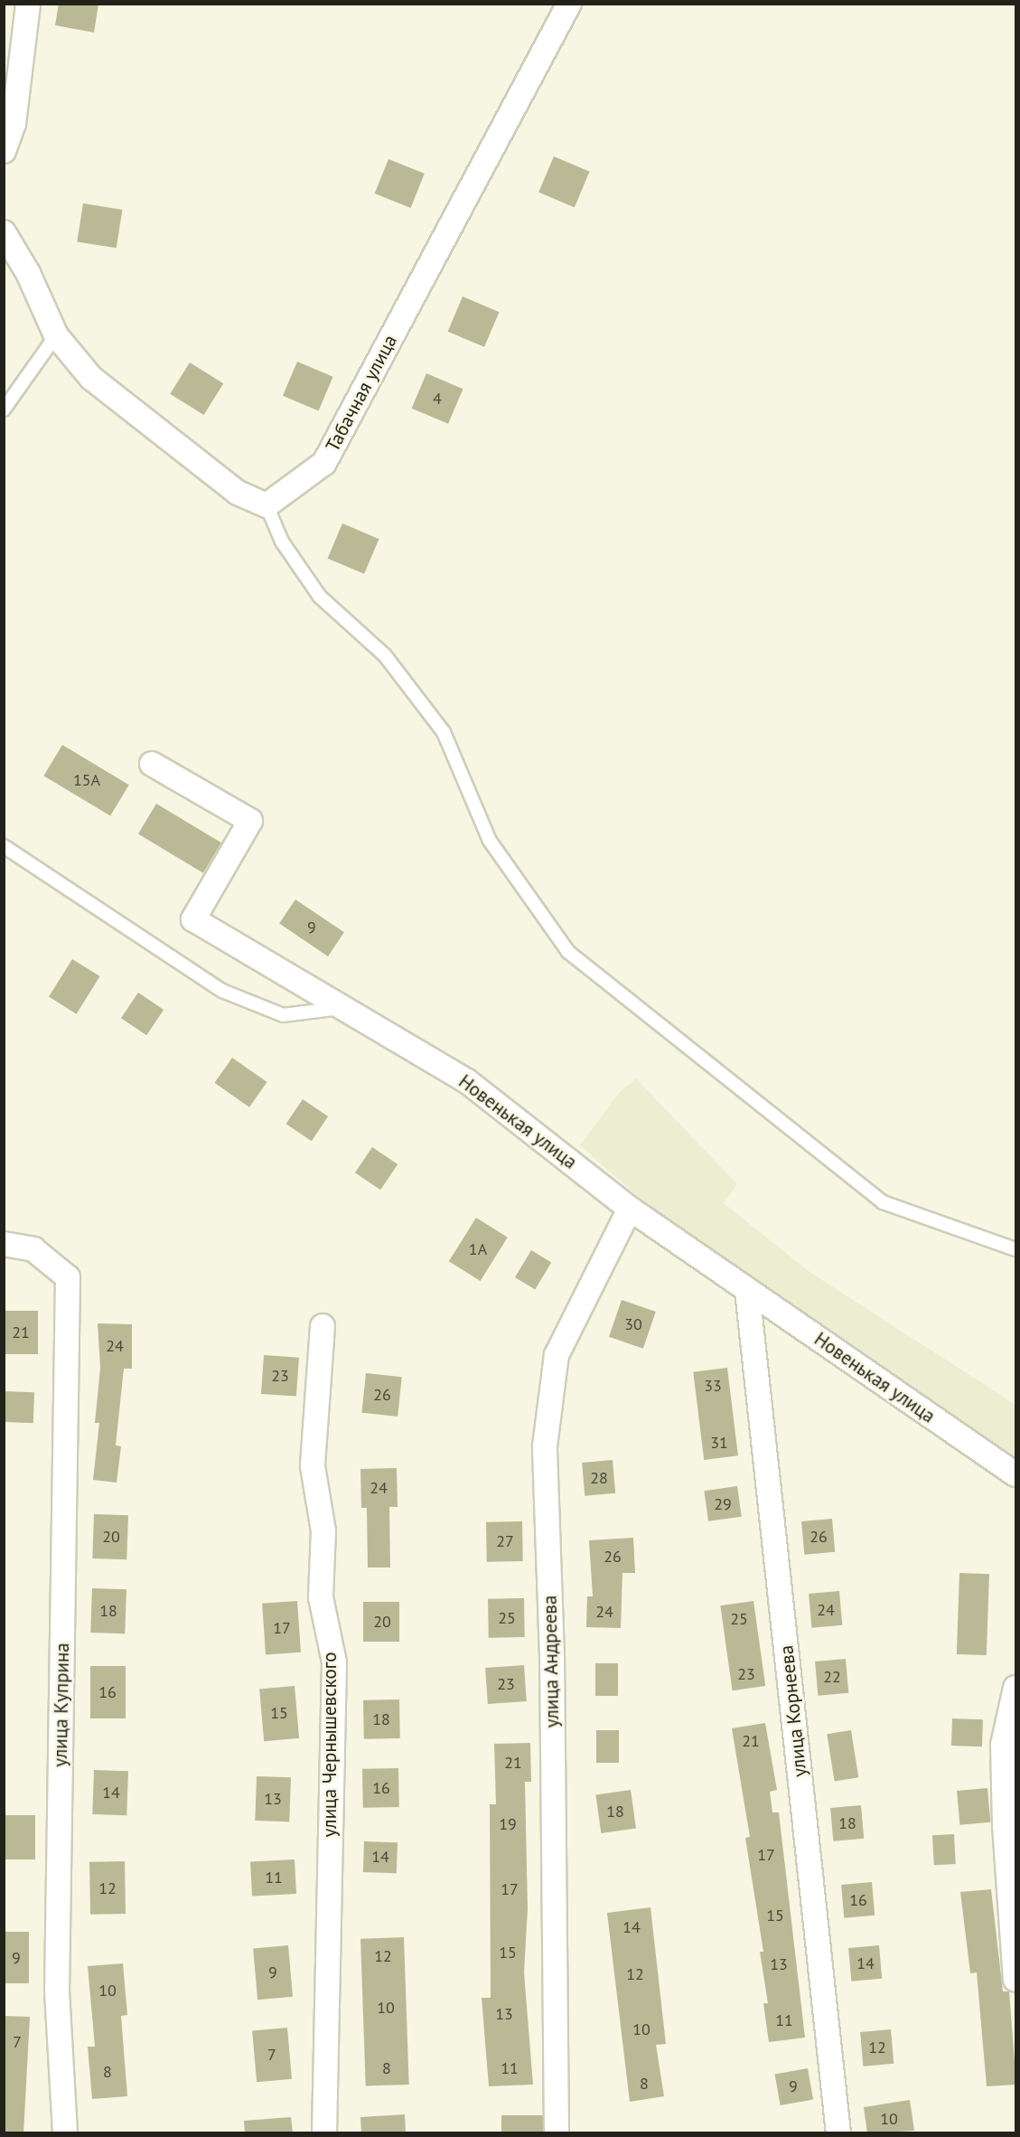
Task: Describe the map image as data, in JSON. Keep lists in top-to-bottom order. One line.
{"streets":{"street":["Табачная улица","Новенькая улица","улица Андреева","улица Куприна","улица Корнеева","улица Чернышевского"]},"crossings":[["Новенькая улица","улица Андреева"],["Новенькая улица","улица Корнеева"]],"house_numbers":["4","15А","9","1А","30","21","24","23","33","26","31","28","24","29","20","26","27","26","24","18","24","25","25","20","17","23","22","23","16","15","18","21","21","16","14","13","18","18","19","17","14","11","12","17","16","15","14","15","12","9","14","13","9","12","10","10","13","11","10","7","12","7","8","11","8","8","9","10"]}
